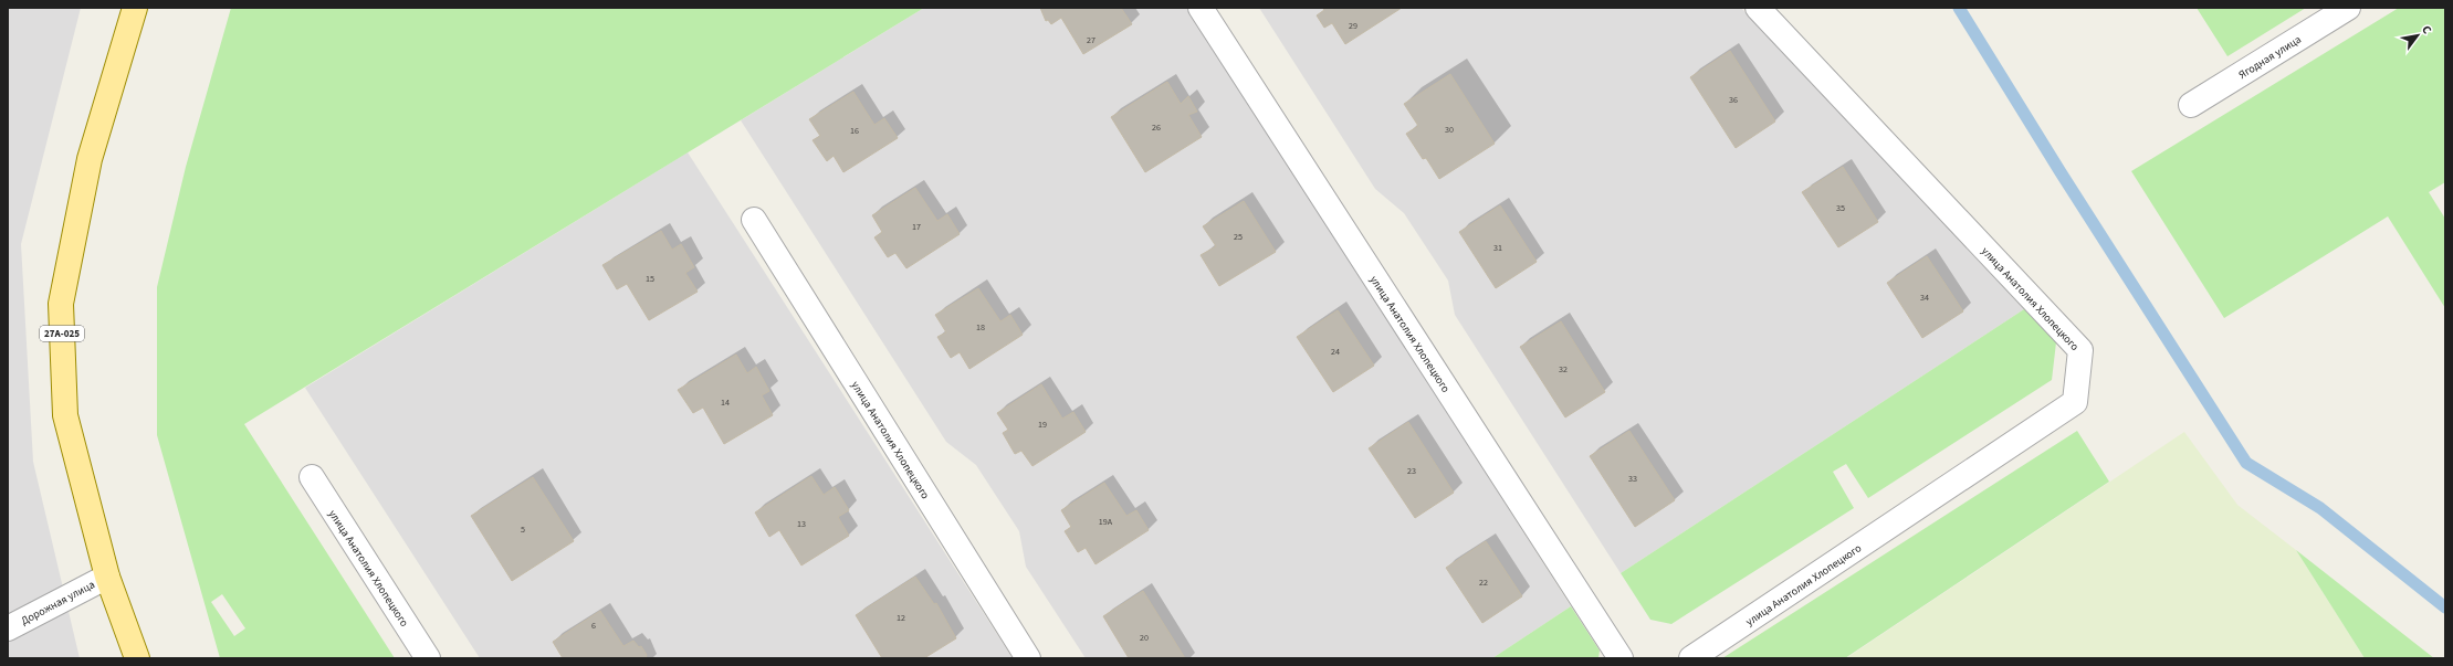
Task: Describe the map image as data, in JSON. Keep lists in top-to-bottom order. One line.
{"streets":{"main road":["27А-025"],"street":["Ягодная улица","улица Анатолия Хлопецкого","Дорожная улица"]},"crossings":[["27А-025","Дорожная улица"]],"house_numbers":["29","27","36","26","30","16","35","17","25","31","15","34","18","24","32","14","19","23","33","19А","13","5","22","12","6","20"],"north":"top right"}
